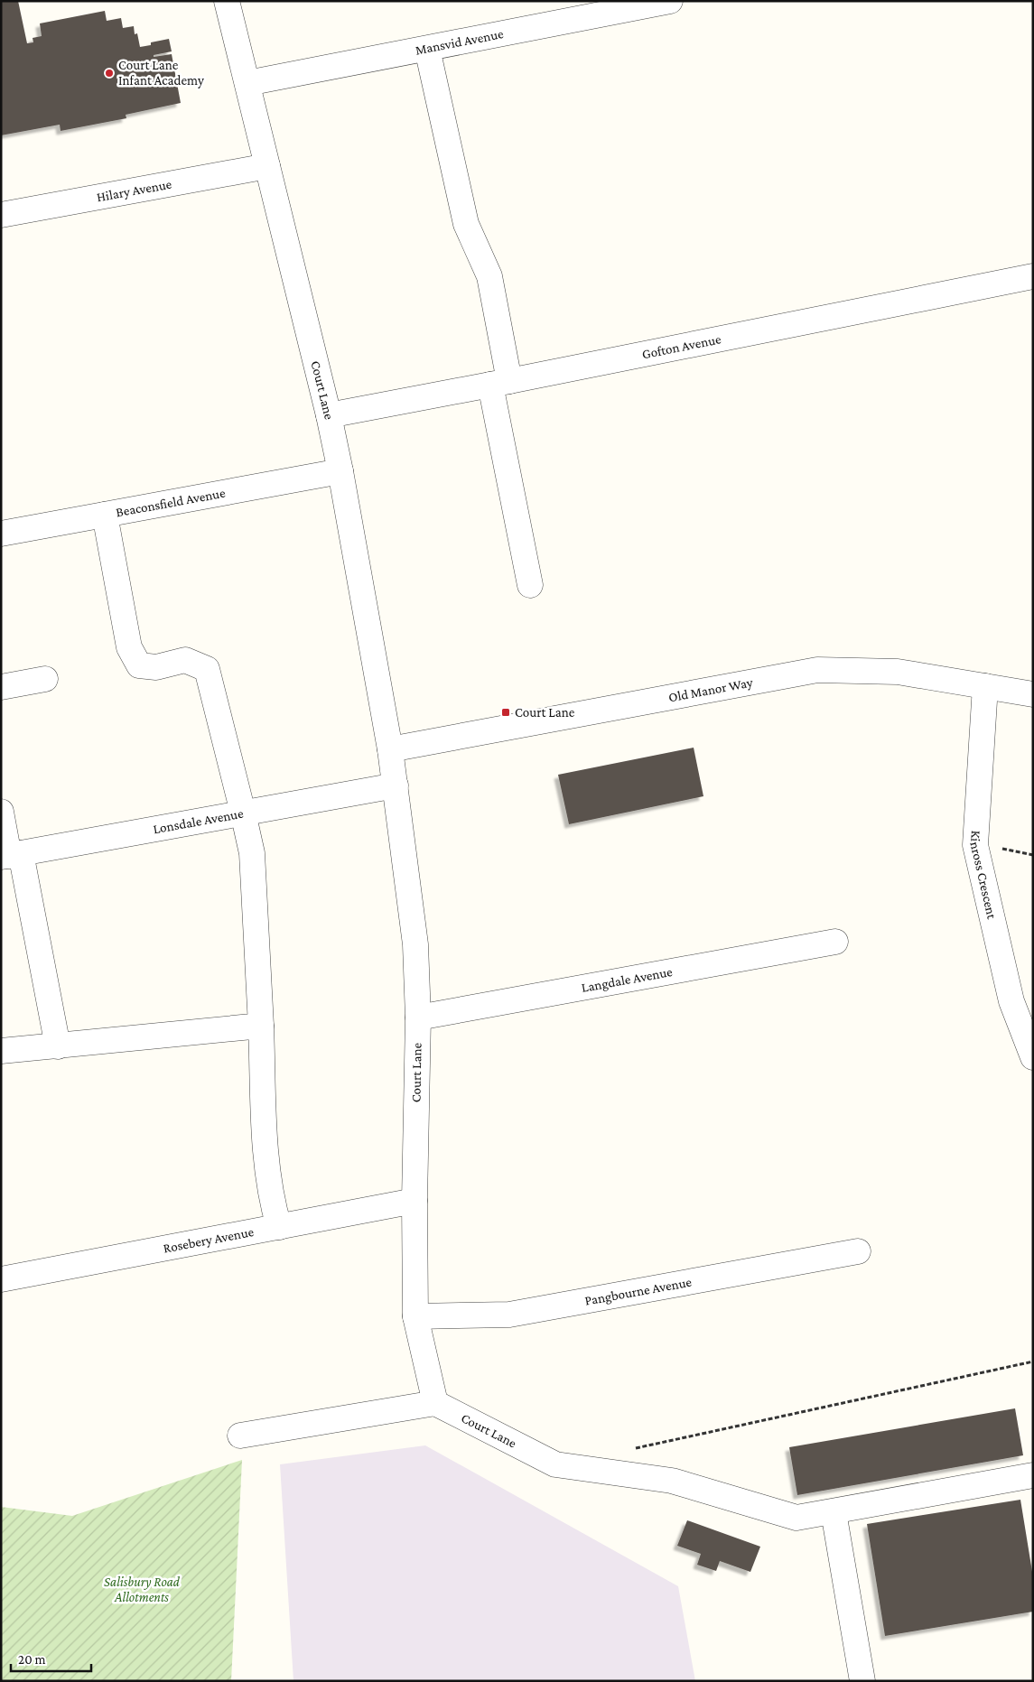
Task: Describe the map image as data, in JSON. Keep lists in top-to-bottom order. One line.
{"streets":{"street":["Mansvid Avenue","Hilary Avenue","Gofton Avenue","Court Lane","Beaconsfield Avenue","Old Manor Way","Lonsdale Avenue","Kinross Crescent","Langdale Avenue","Rosebery Avenue","Pangbourne Avenue"]},"crossings":[["Mansvid Avenue","Court Lane"],["Hilary Avenue","Court Lane"],["Gofton Avenue","Court Lane"],["Court Lane","Beaconsfield Avenue"],["Court Lane","Old Manor Way"],["Court Lane","Lonsdale Avenue"],["Court Lane","Langdale Avenue"],["Court Lane","Rosebery Avenue"],["Court Lane","Pangbourne Avenue"],["Old Manor Way","Kinross Crescent"]],"parks":["Salisbury Road Allotments"],"places":{"other":["Court Lane Infant Academy"],"transit":["Court Lane"]},"scale_bar":"20 m"}
